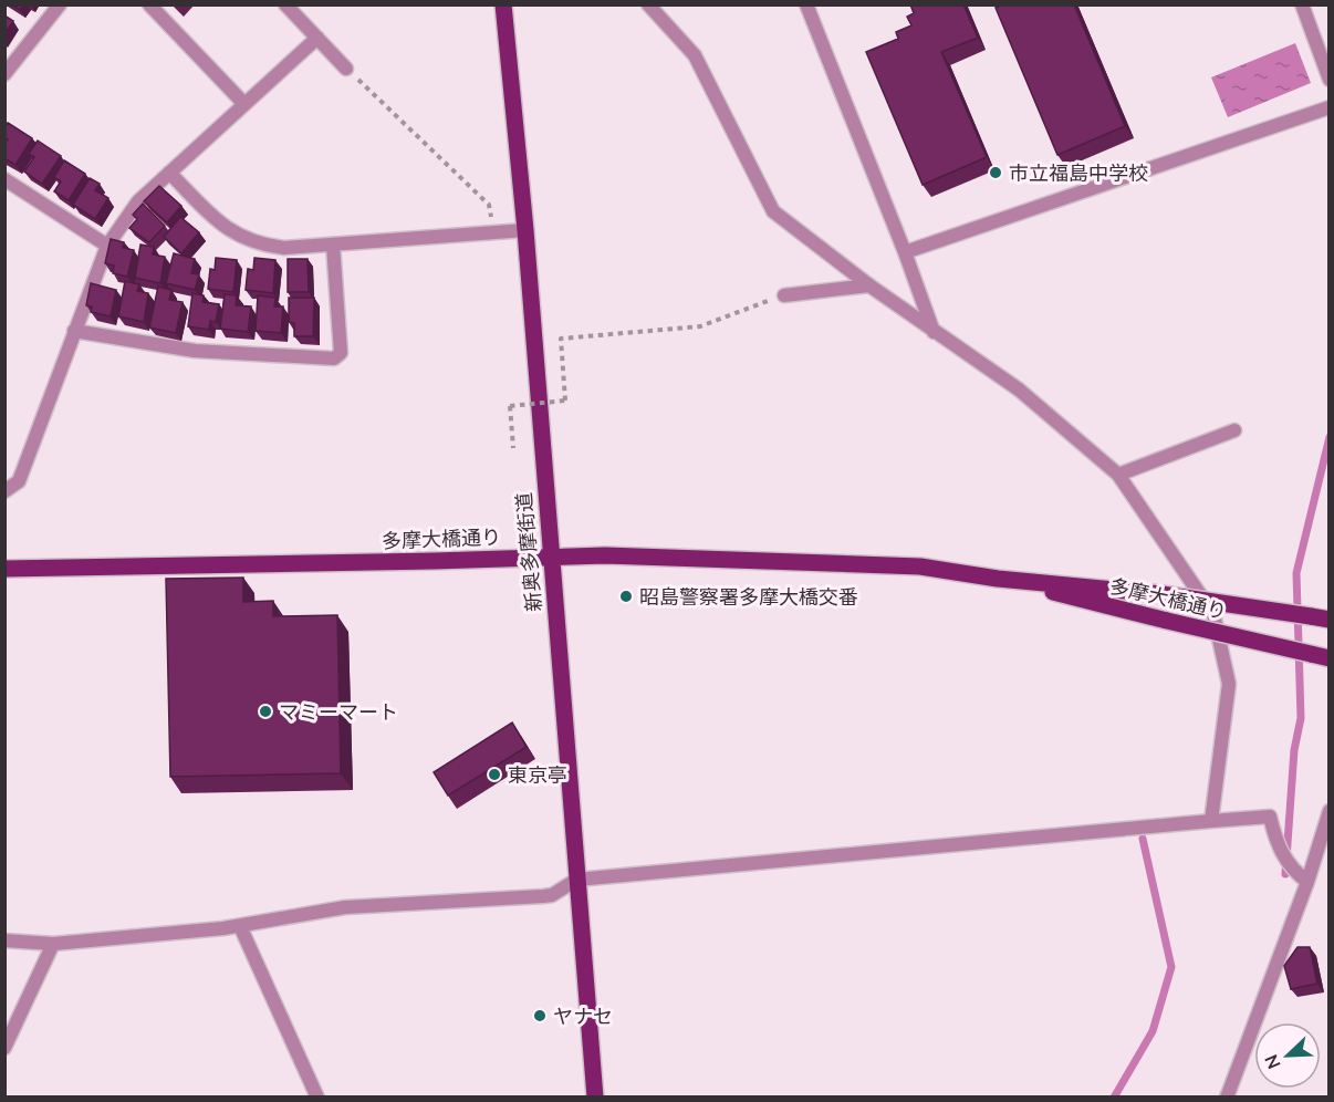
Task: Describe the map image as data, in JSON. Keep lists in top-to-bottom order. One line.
{"streets":{"main road":["多摩大橋通り","新奥多摩街道"]},"crossings":[["多摩大橋通り","新奥多摩街道"]],"places":["市立福島中学校","昭島警察署多摩大橋交番","マミーマート","東京亭","ヤナセ"],"north":"bottom left"}
